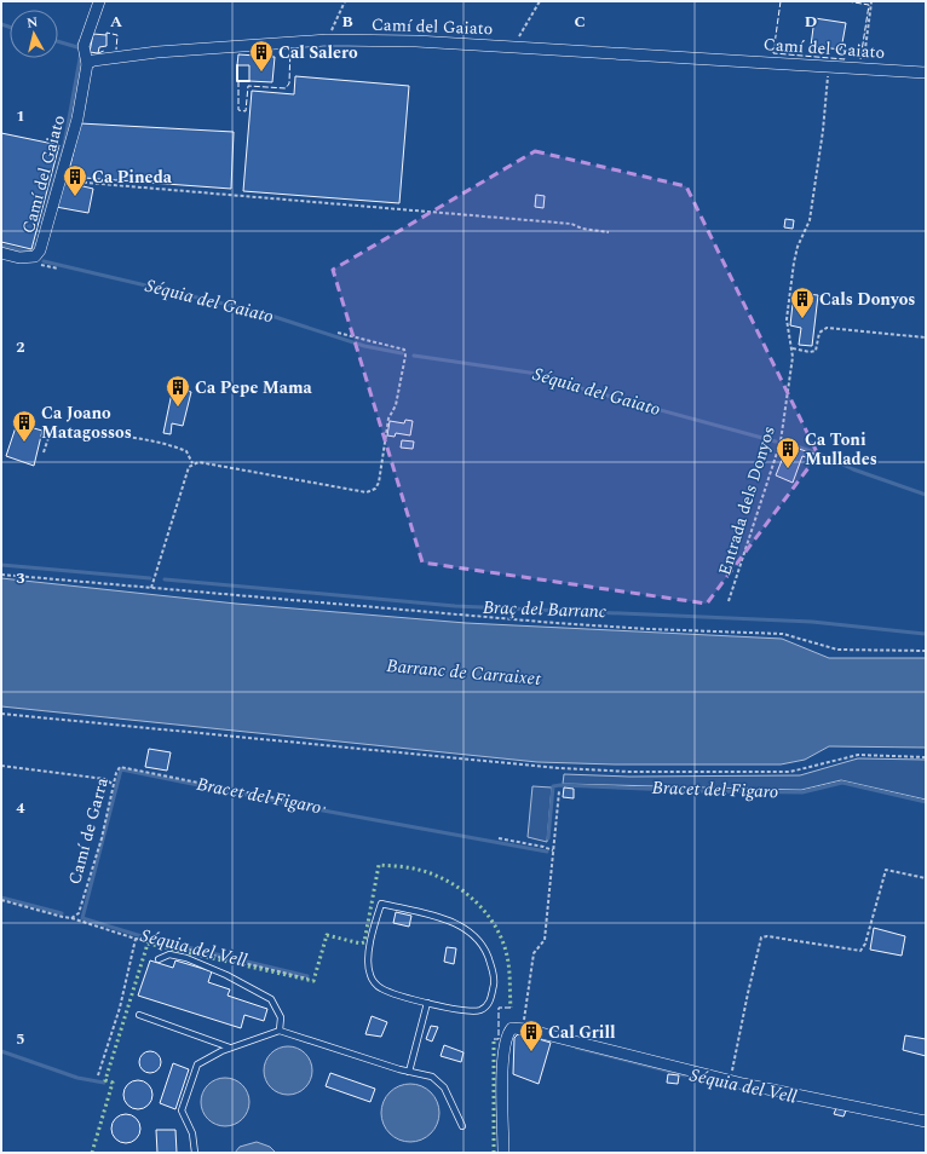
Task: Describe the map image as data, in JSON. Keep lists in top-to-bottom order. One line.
{"streets":{"street":["Camí del Gaiato"],"path":["Entrada dels Donyos","Camí de Garra"]},"crossings":[["Camí del Gaiato","Entrada dels Donyos"]],"water":["Séquia del Gaiato","Braç del Barranc","Barranc de Carraixet","Bracet del Figaro","Séquia del Vell"],"places":{"building":["Cal Salero","Ca Pineda","Cals Donyos","Ca Pepe Mama","Ca Joano Matagossos","Ca Toni Mullades","Cal Grill"]},"north":"top","grid":{"columns":["A","B","C","D"],"rows":["1","2","3","4","5"]}}
